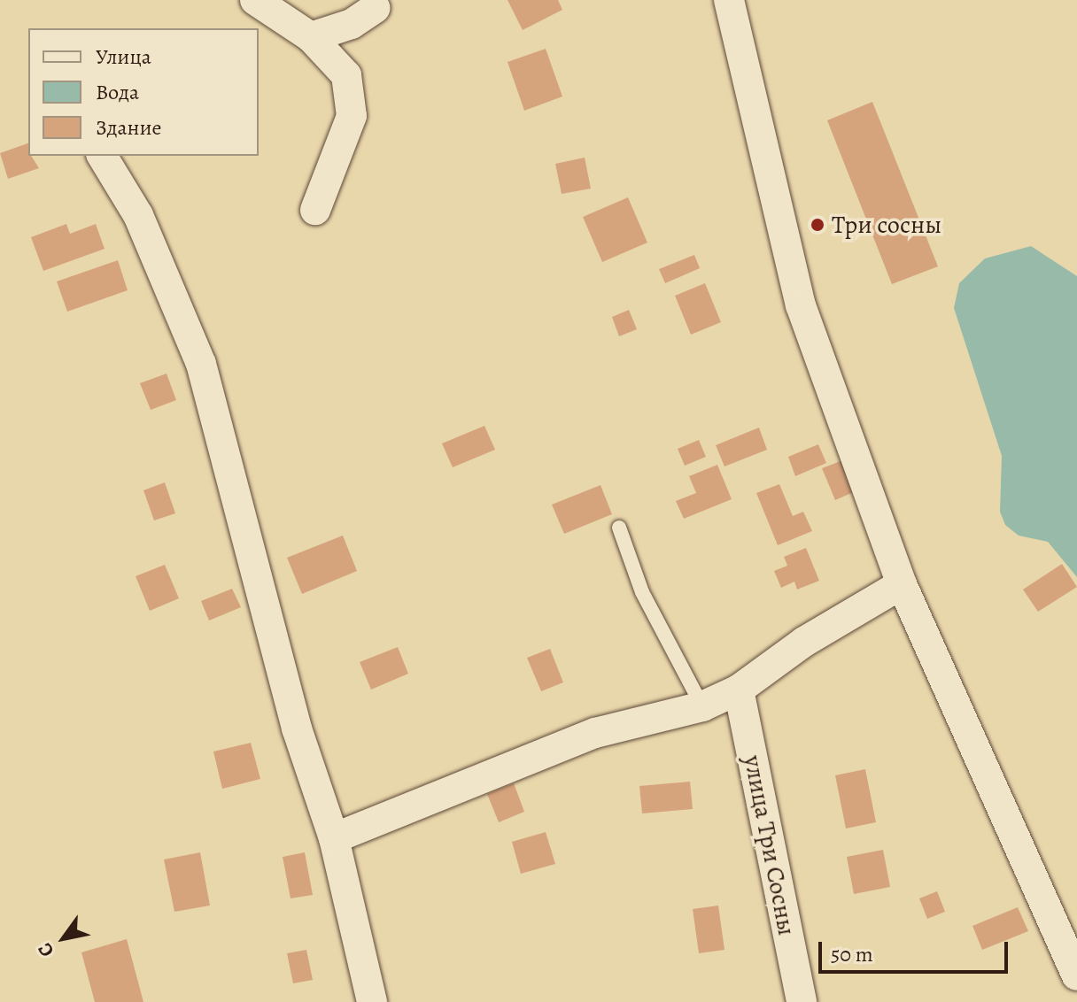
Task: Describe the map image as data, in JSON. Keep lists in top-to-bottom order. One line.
{"streets":{"street":["улица Три Сосны"]},"places":["Три сосны"],"legend":["Улица","Вода","Здание"],"scale_bar":"50 m","north":"bottom left"}
